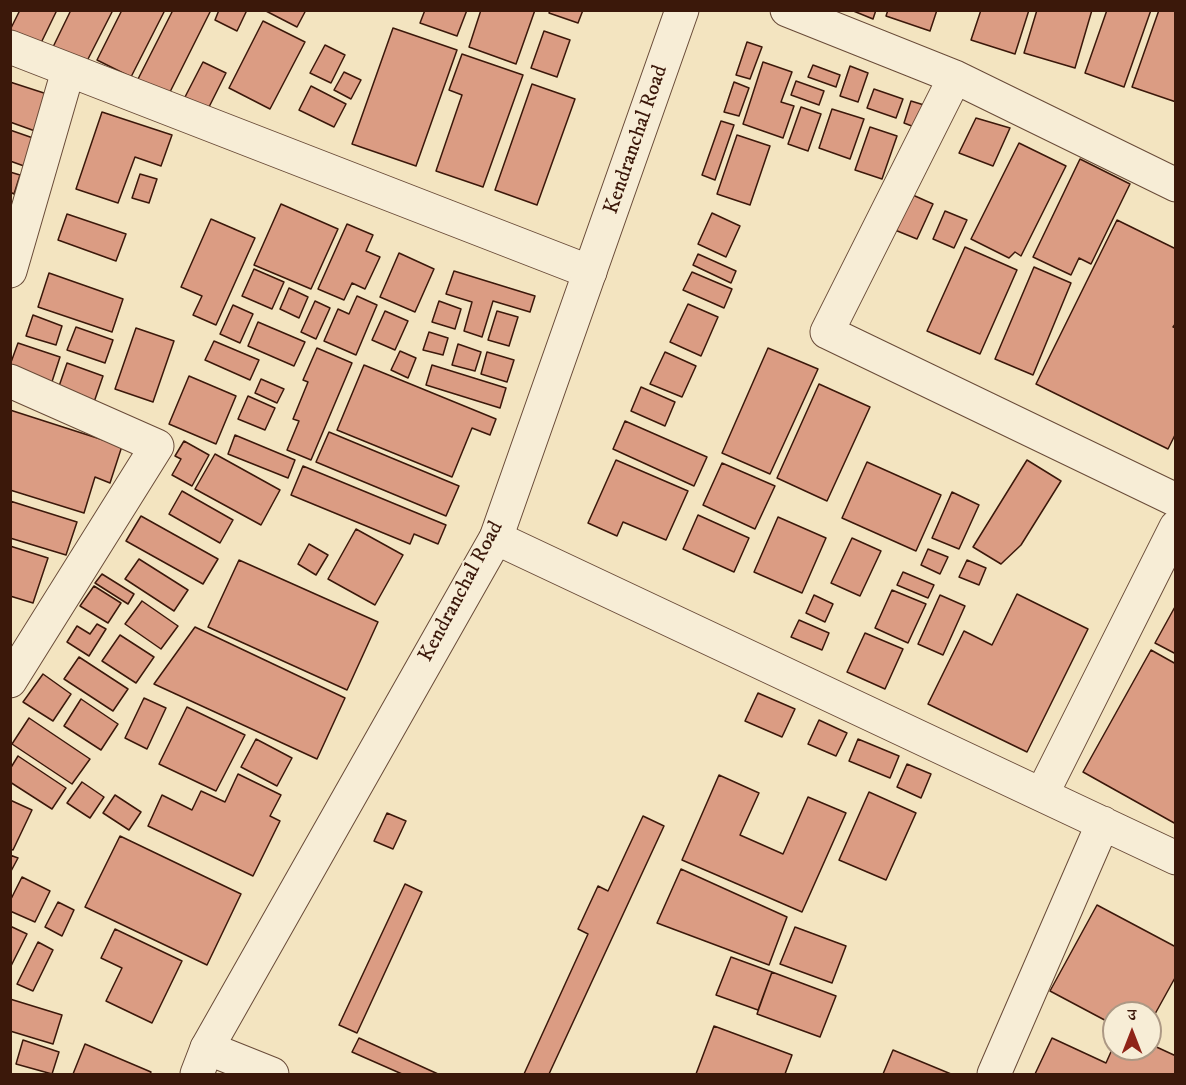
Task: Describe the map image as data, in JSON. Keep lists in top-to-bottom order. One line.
{"streets":{"street":["Kendranchal Road"]},"north":"top"}
